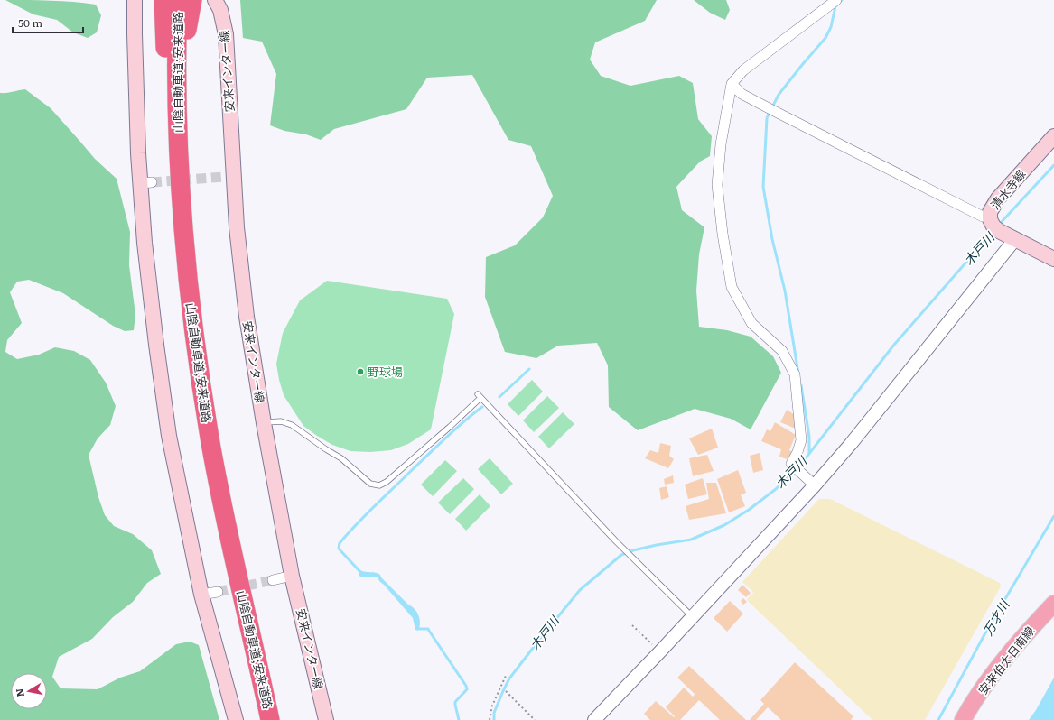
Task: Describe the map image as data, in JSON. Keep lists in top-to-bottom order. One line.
{"streets":{"highway":["山陰自動車道;安来道路"],"main road":["安来インター線","清水寺線","安来伯太日南線"]},"water":["木戸川","万才川"],"places":["野球場"],"scale_bar":"50 m","north":"left"}
